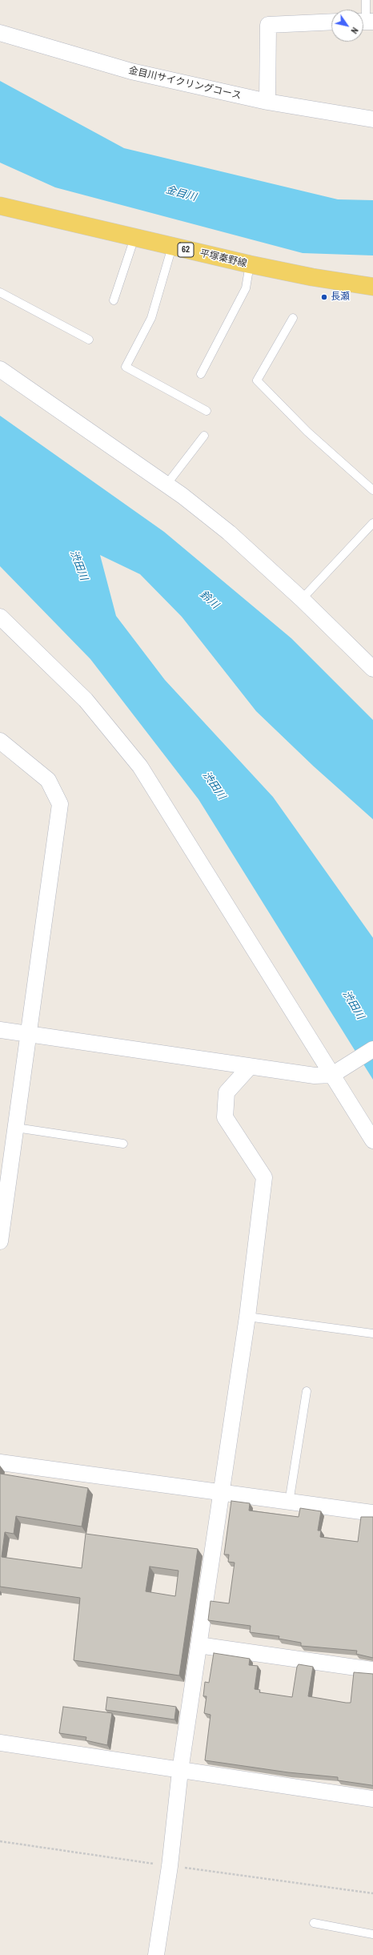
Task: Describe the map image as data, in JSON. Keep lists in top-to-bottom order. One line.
{"streets":{"main road":["62","平塚秦野線"],"street":["金目川サイクリングコース"]},"water":["金目川","渋田川","鈴川"],"places":["長瀬"],"north":"bottom right"}
